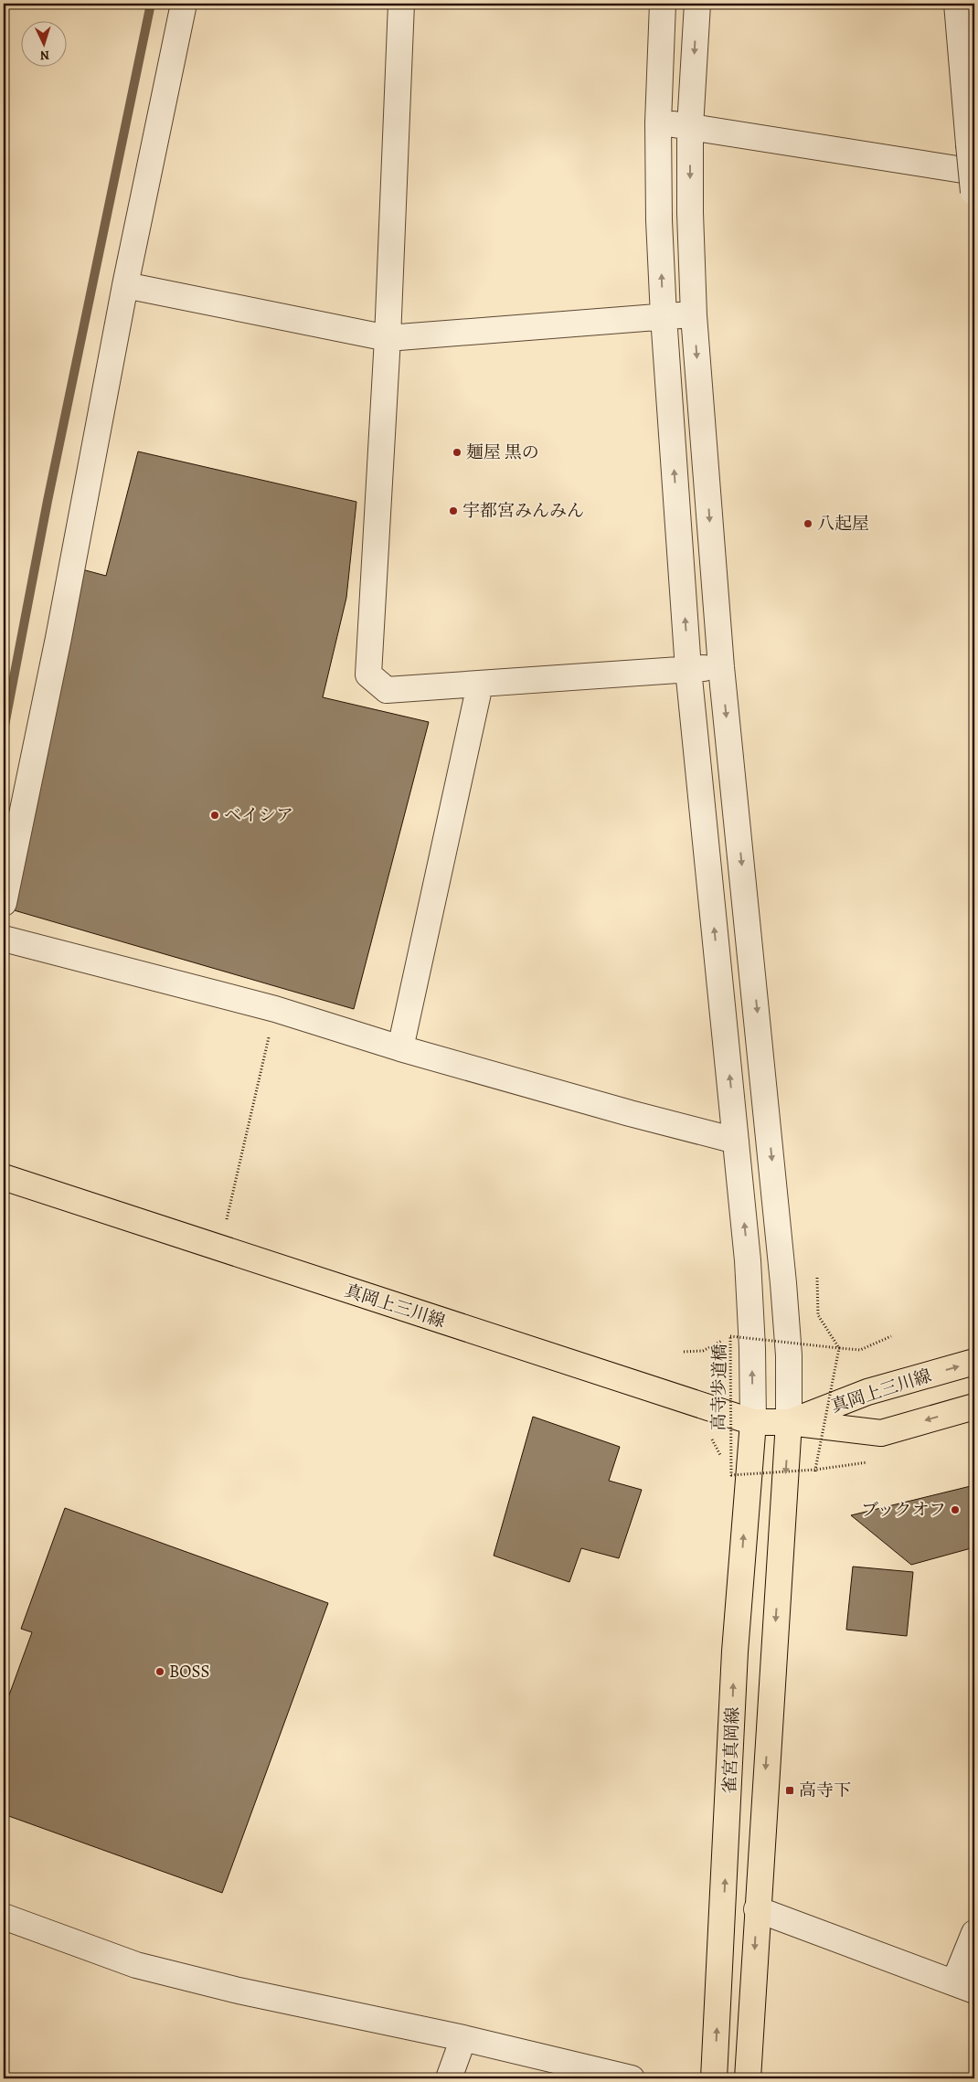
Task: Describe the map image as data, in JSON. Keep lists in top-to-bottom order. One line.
{"streets":{"main road":["真岡上三川線","雀宮真岡線"],"path":["高寺歩道橋"]},"crossings":[["真岡上三川線","雀宮真岡線"]],"places":{"other":["麺屋 黒の","宇都宮みんみん","八起屋","ベイシア","ブックオフ","BOSS"],"transit":["高寺下"]},"north":"bottom"}
